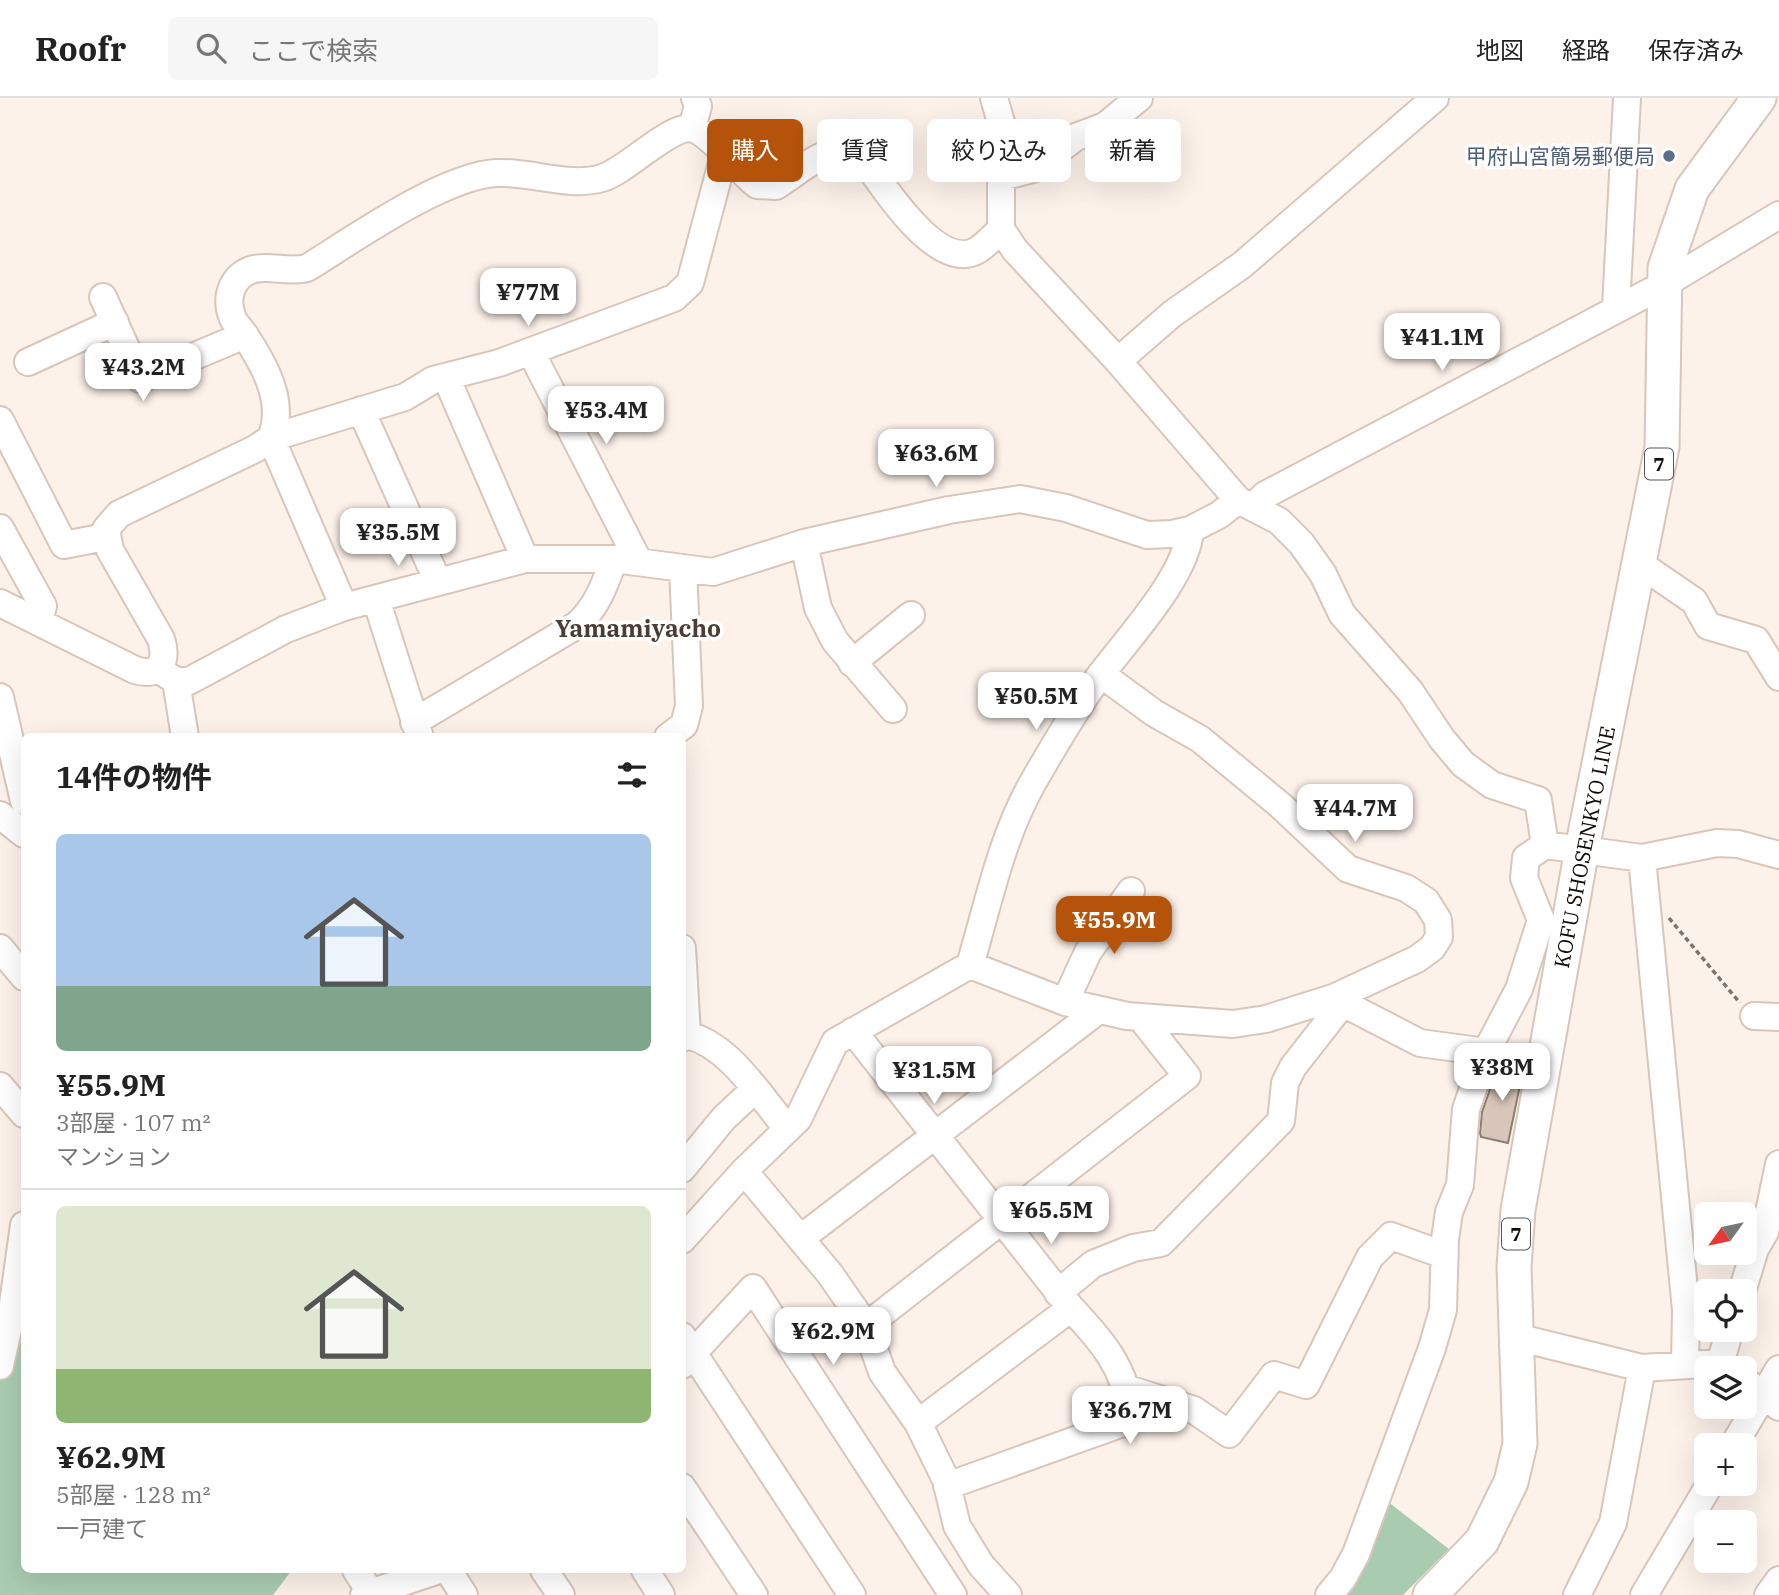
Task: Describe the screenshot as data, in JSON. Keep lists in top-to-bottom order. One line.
{"streets":{"main road":["7","KOFU SHOSENKYO LINE"]},"districts":["Yamamiyacho"],"places":["甲府山宮簡易郵便局"],"north":"bottom left","page":{"header":"Roofr","search":"ここで検索","nav":["地図","経路","保存済み"],"chip":["購入","賃貸","絞り込み","新着"],"price":["¥77M","¥41.1M","¥43.2M","¥53.4M","¥63.6M","¥35.5M","¥50.5M","¥44.7M","¥55.9M","¥38M","¥31.5M","¥65.5M","¥62.9M","¥36.7M"],"heading":"14件の物件","list":[{"name":"¥55.9M","note":"3部屋 · 107 m² · マンション"},{"name":"¥62.9M","note":"5部屋 · 128 m² · 一戸建て"}],"map_buttons":["+","−"]}}
